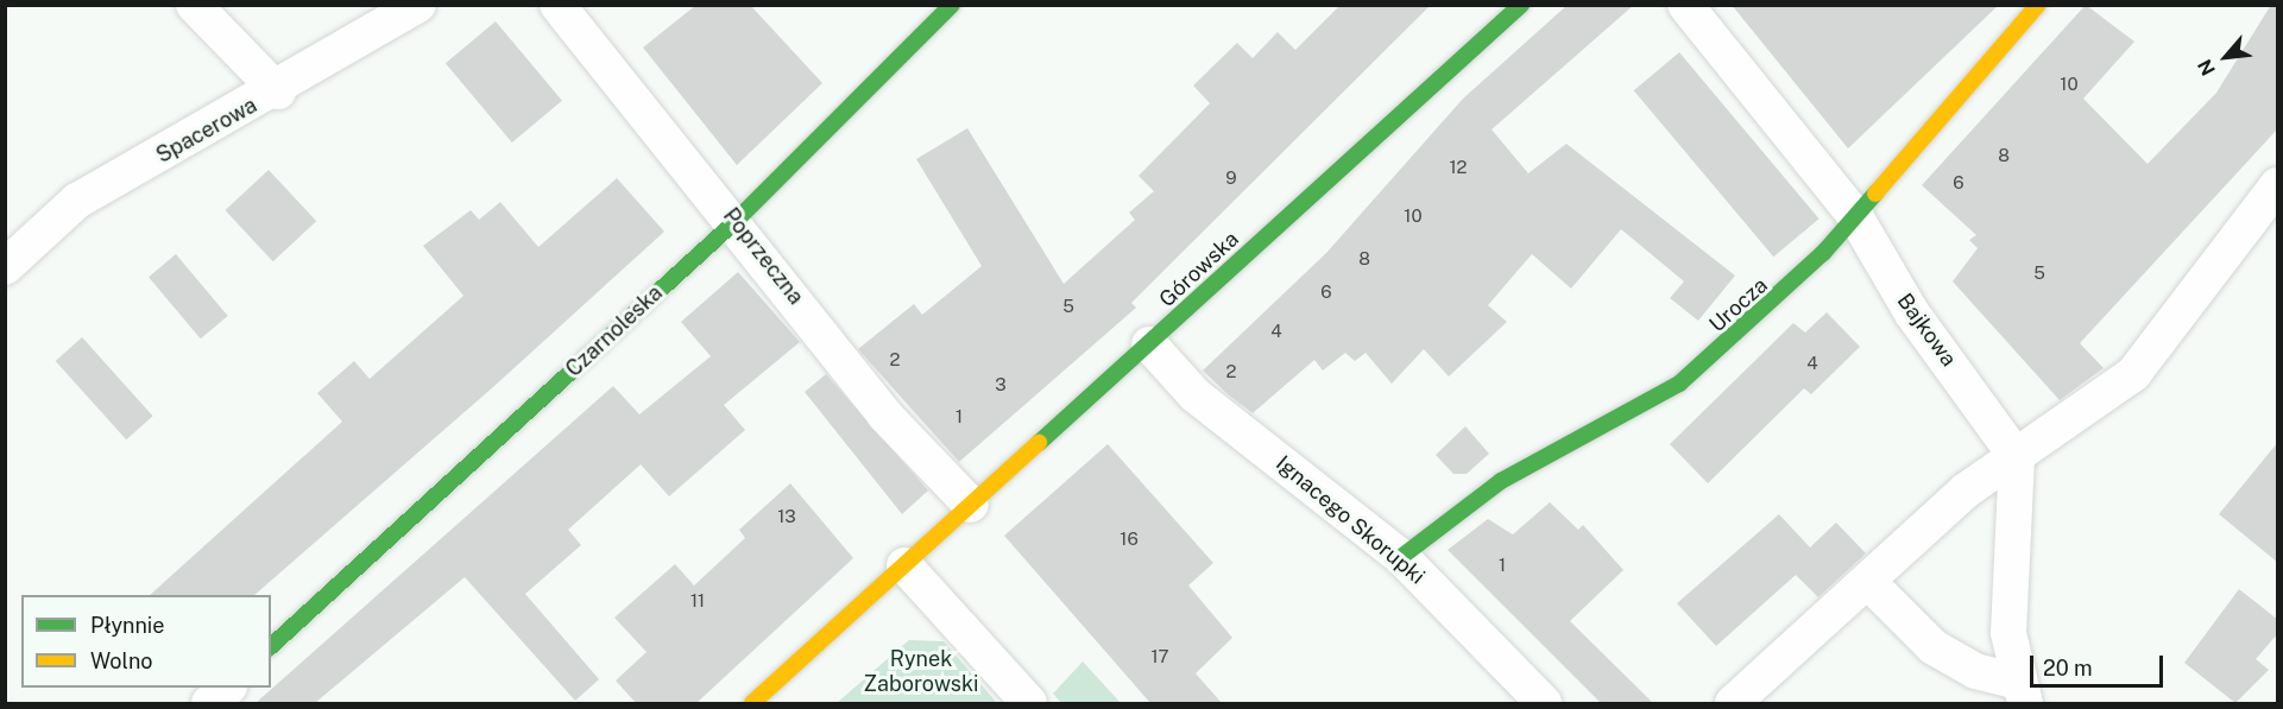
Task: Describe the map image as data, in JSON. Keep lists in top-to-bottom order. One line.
{"streets":{"street":["Spacerowa","Poprzeczna","Górowska","Urocza","Bajkowa","Czarnoleska","Ignacego Skorupki"]},"crossings":[["Poprzeczna","Górowska"],["Poprzeczna","Czarnoleska"],["Górowska","Ignacego Skorupki"],["Urocza","Bajkowa"],["Urocza","Ignacego Skorupki"]],"parks":["Rynek Zaborowski"],"house_numbers":["10","8","12","9","6","10","8","5","6","5","4","2","4","2","3","1","13","16","1","11","17"],"legend":["Płynnie","Wolno"],"scale_bar":"20 m","north":"bottom left"}
